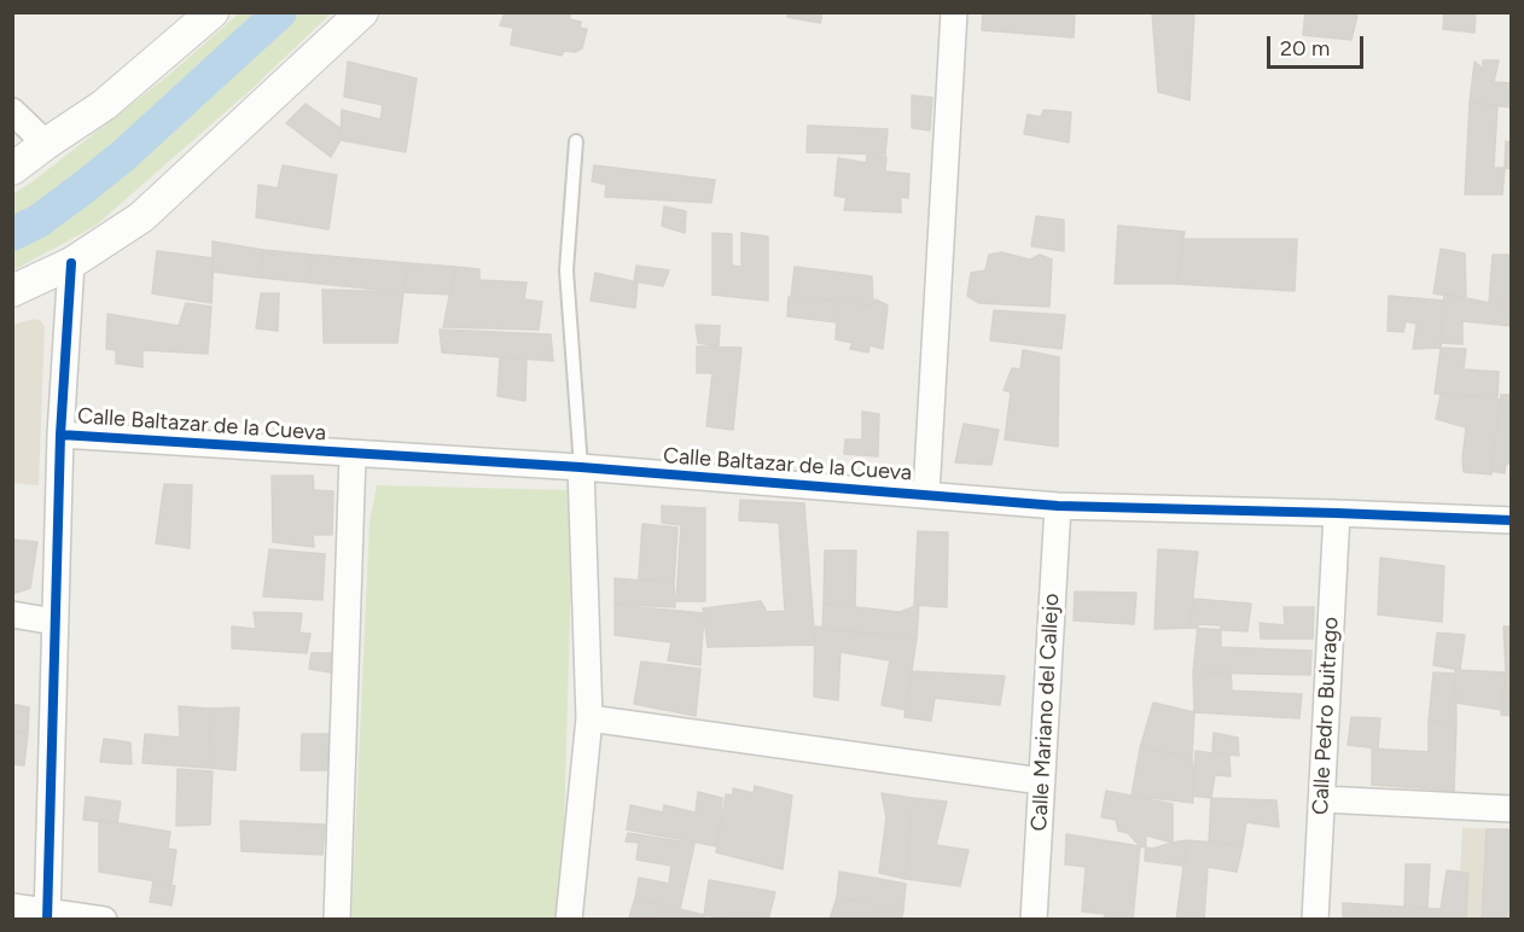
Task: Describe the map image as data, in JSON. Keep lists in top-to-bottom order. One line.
{"streets":{"street":["Calle Baltazar de la Cueva","Calle Mariano del Callejo","Calle Pedro Buitrago"]},"crossings":[["Calle Baltazar de la Cueva","Calle Mariano del Callejo"],["Calle Baltazar de la Cueva","Calle Pedro Buitrago"]],"scale_bar":"20 m"}
